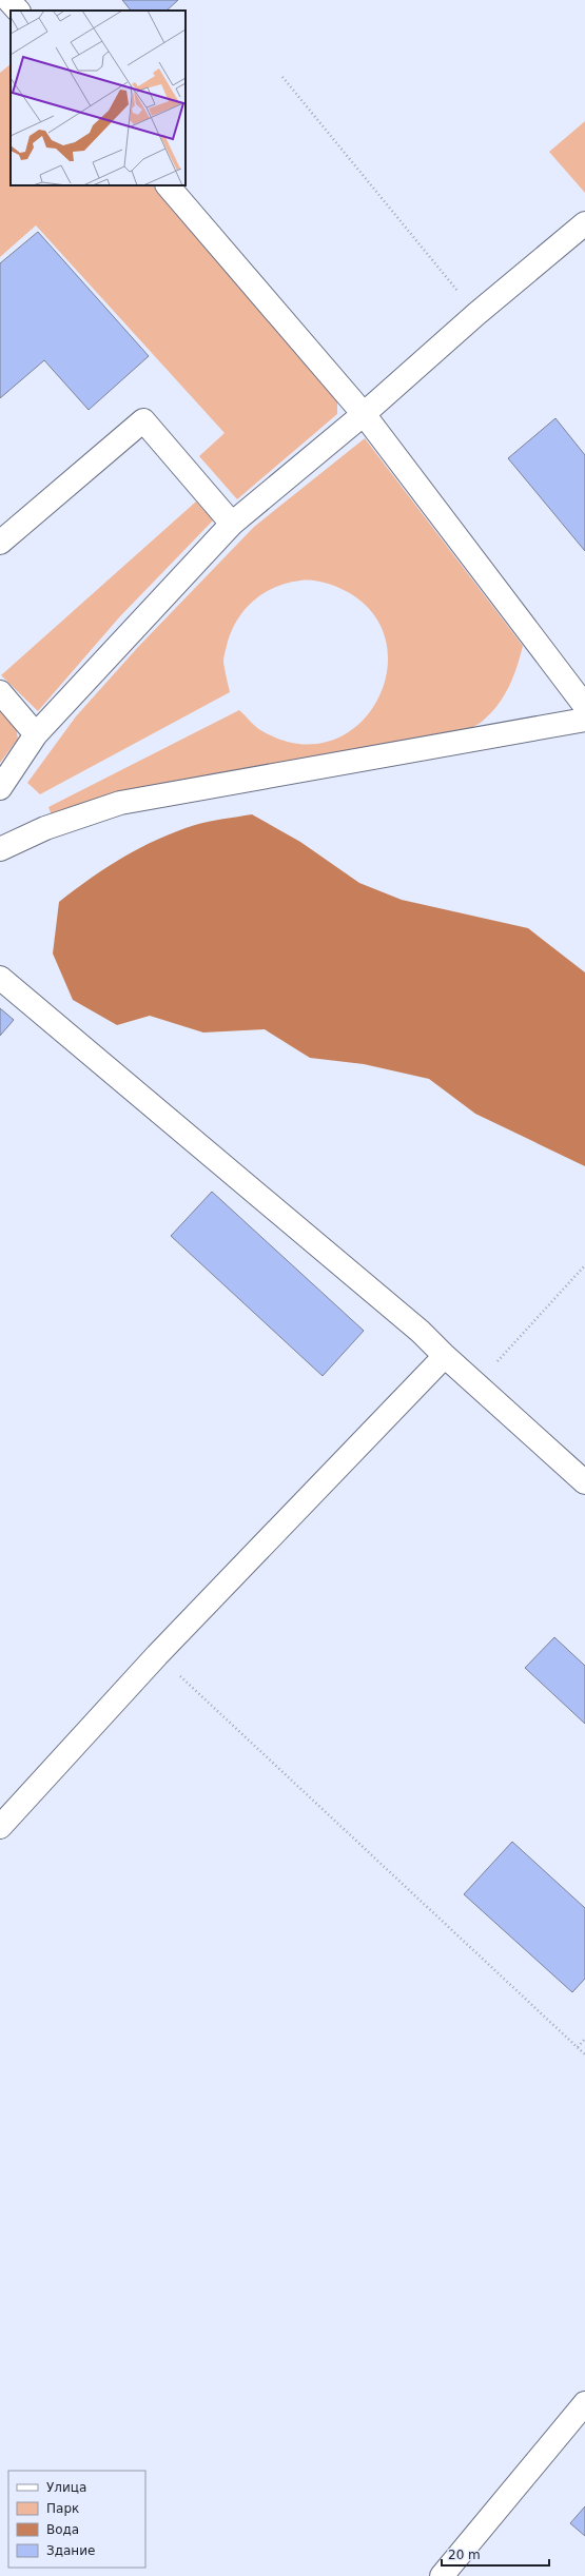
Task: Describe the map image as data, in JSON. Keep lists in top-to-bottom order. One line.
{"legend":["Улица","Парк","Вода","Здание"],"scale_bar":"20 m"}
